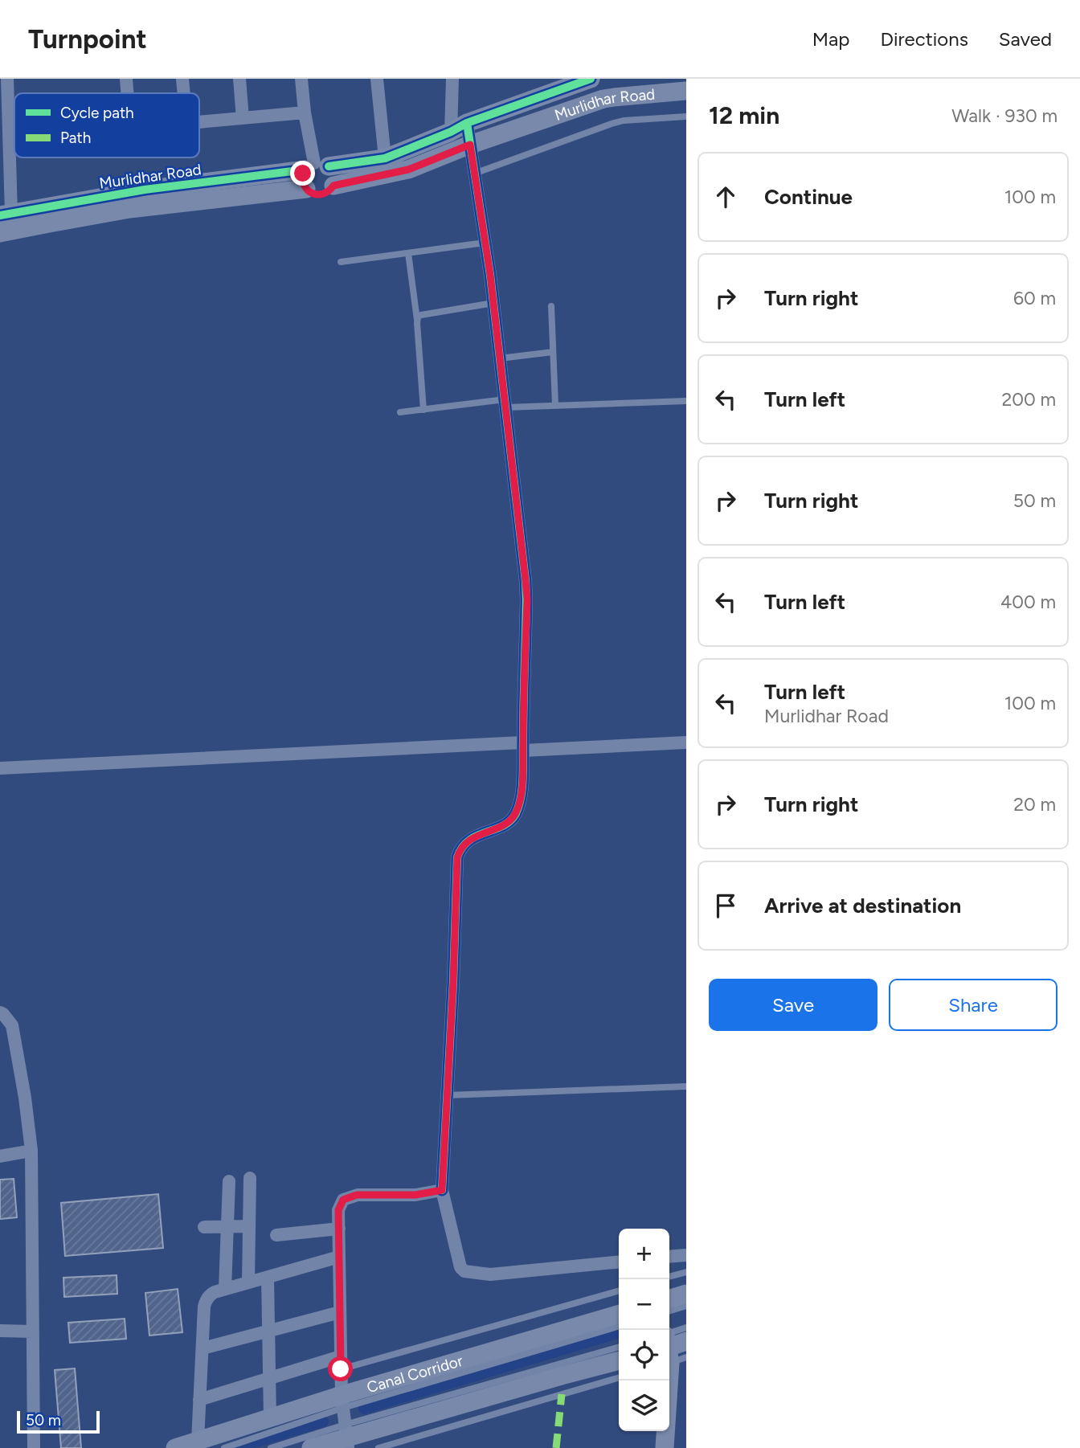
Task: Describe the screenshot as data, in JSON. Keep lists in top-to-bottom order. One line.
{"streets":{"street":["Murlidhar Road","Canal Corridor"]},"legend":["Cycle path","Path"],"scale_bar":"50 m","page":{"header":"Turnpoint","nav":["Map","Directions","Saved"],"heading":["12 min","Walk · 930 m"],"list":[["Continue","100 m"],["Turn right","60 m"],["Turn left","200 m"],["Turn right","50 m"],["Turn left","400 m"],["Turn left","Murlidhar Road","100 m"],["Turn right","20 m"],"Arrive at destination"],"buttons":["Save","Share"],"map_buttons":["+","−"],"scale":"50 m"}}
